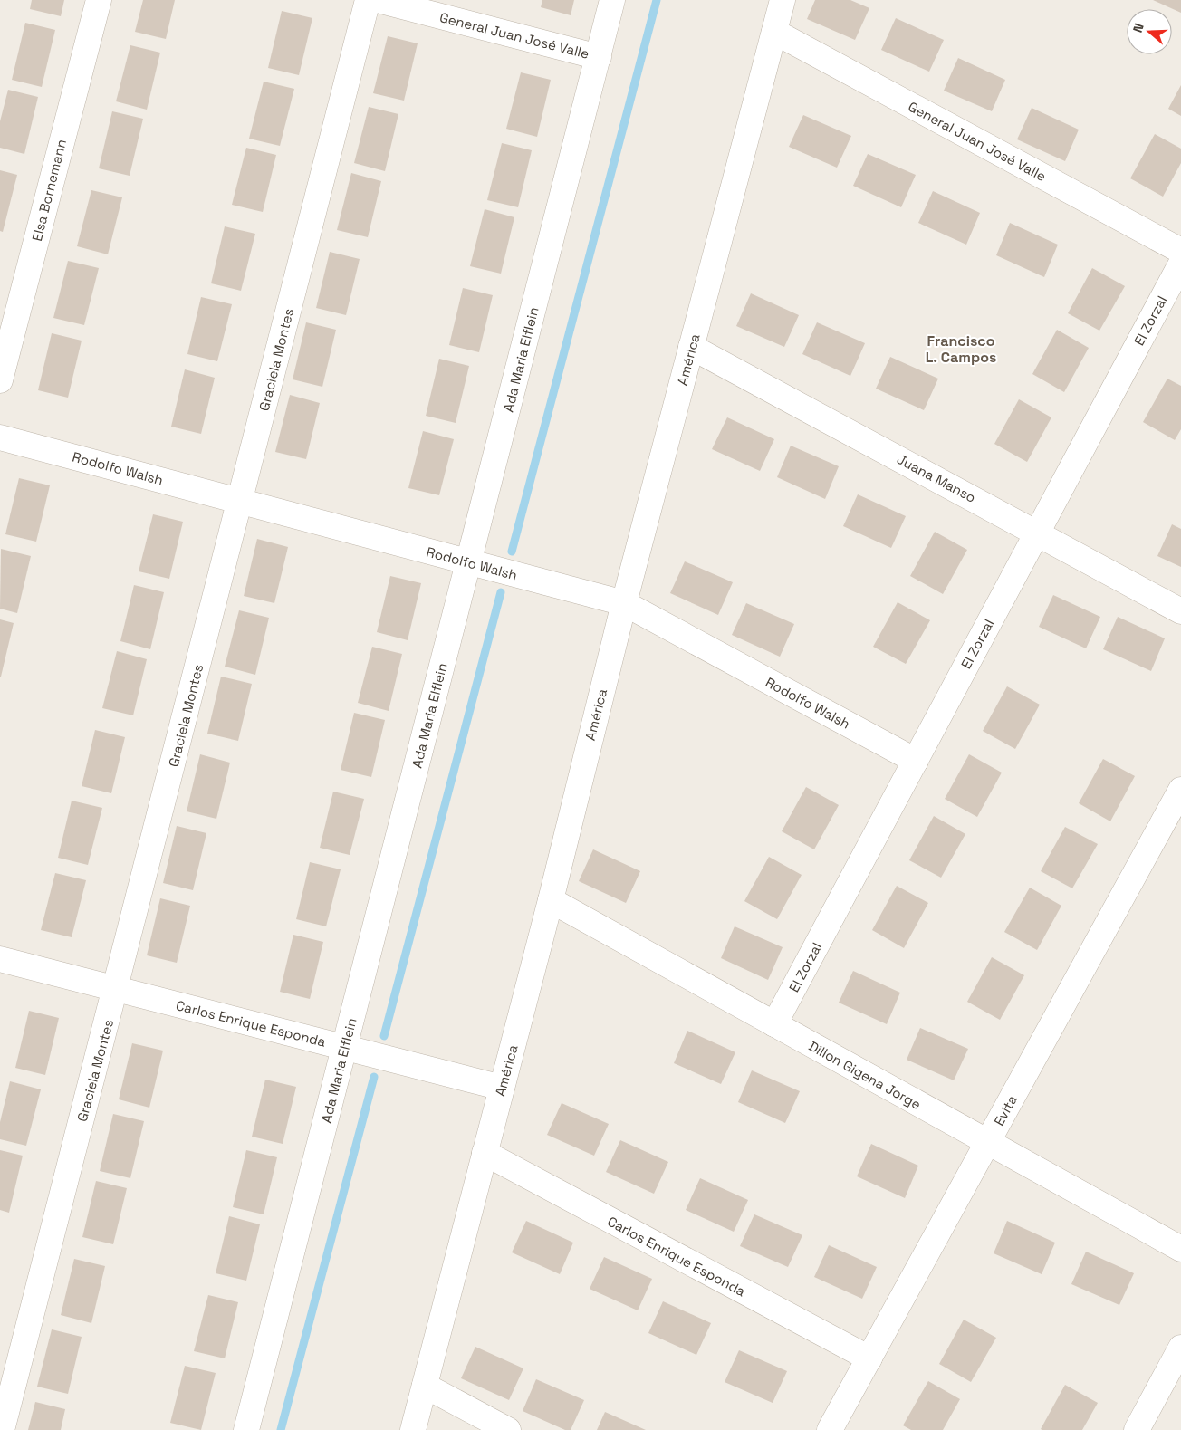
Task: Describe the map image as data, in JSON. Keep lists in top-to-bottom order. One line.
{"streets":{"street":["General Juan José Valle","Elsa Bornemann","El Zorzal","Graciela Montes","Ada Maria Elflein","América","Rodolfo Walsh","Juana Manso","Carlos Enrique Esponda","Dillon Gigena Jorge","Evita"]},"crossings":[["General Juan José Valle","Ada Maria Elflein"],["General Juan José Valle","América"],["El Zorzal","Rodolfo Walsh"],["El Zorzal","Juana Manso"],["El Zorzal","Dillon Gigena Jorge"],["Graciela Montes","Rodolfo Walsh"],["Graciela Montes","Carlos Enrique Esponda"],["Ada Maria Elflein","Rodolfo Walsh"],["Ada Maria Elflein","Carlos Enrique Esponda"],["América","Rodolfo Walsh"],["América","Juana Manso"],["América","Carlos Enrique Esponda"],["América","Dillon Gigena Jorge"],["Carlos Enrique Esponda","Evita"],["Dillon Gigena Jorge","Evita"]],"districts":["Francisco L. Campos"],"north":"left"}
